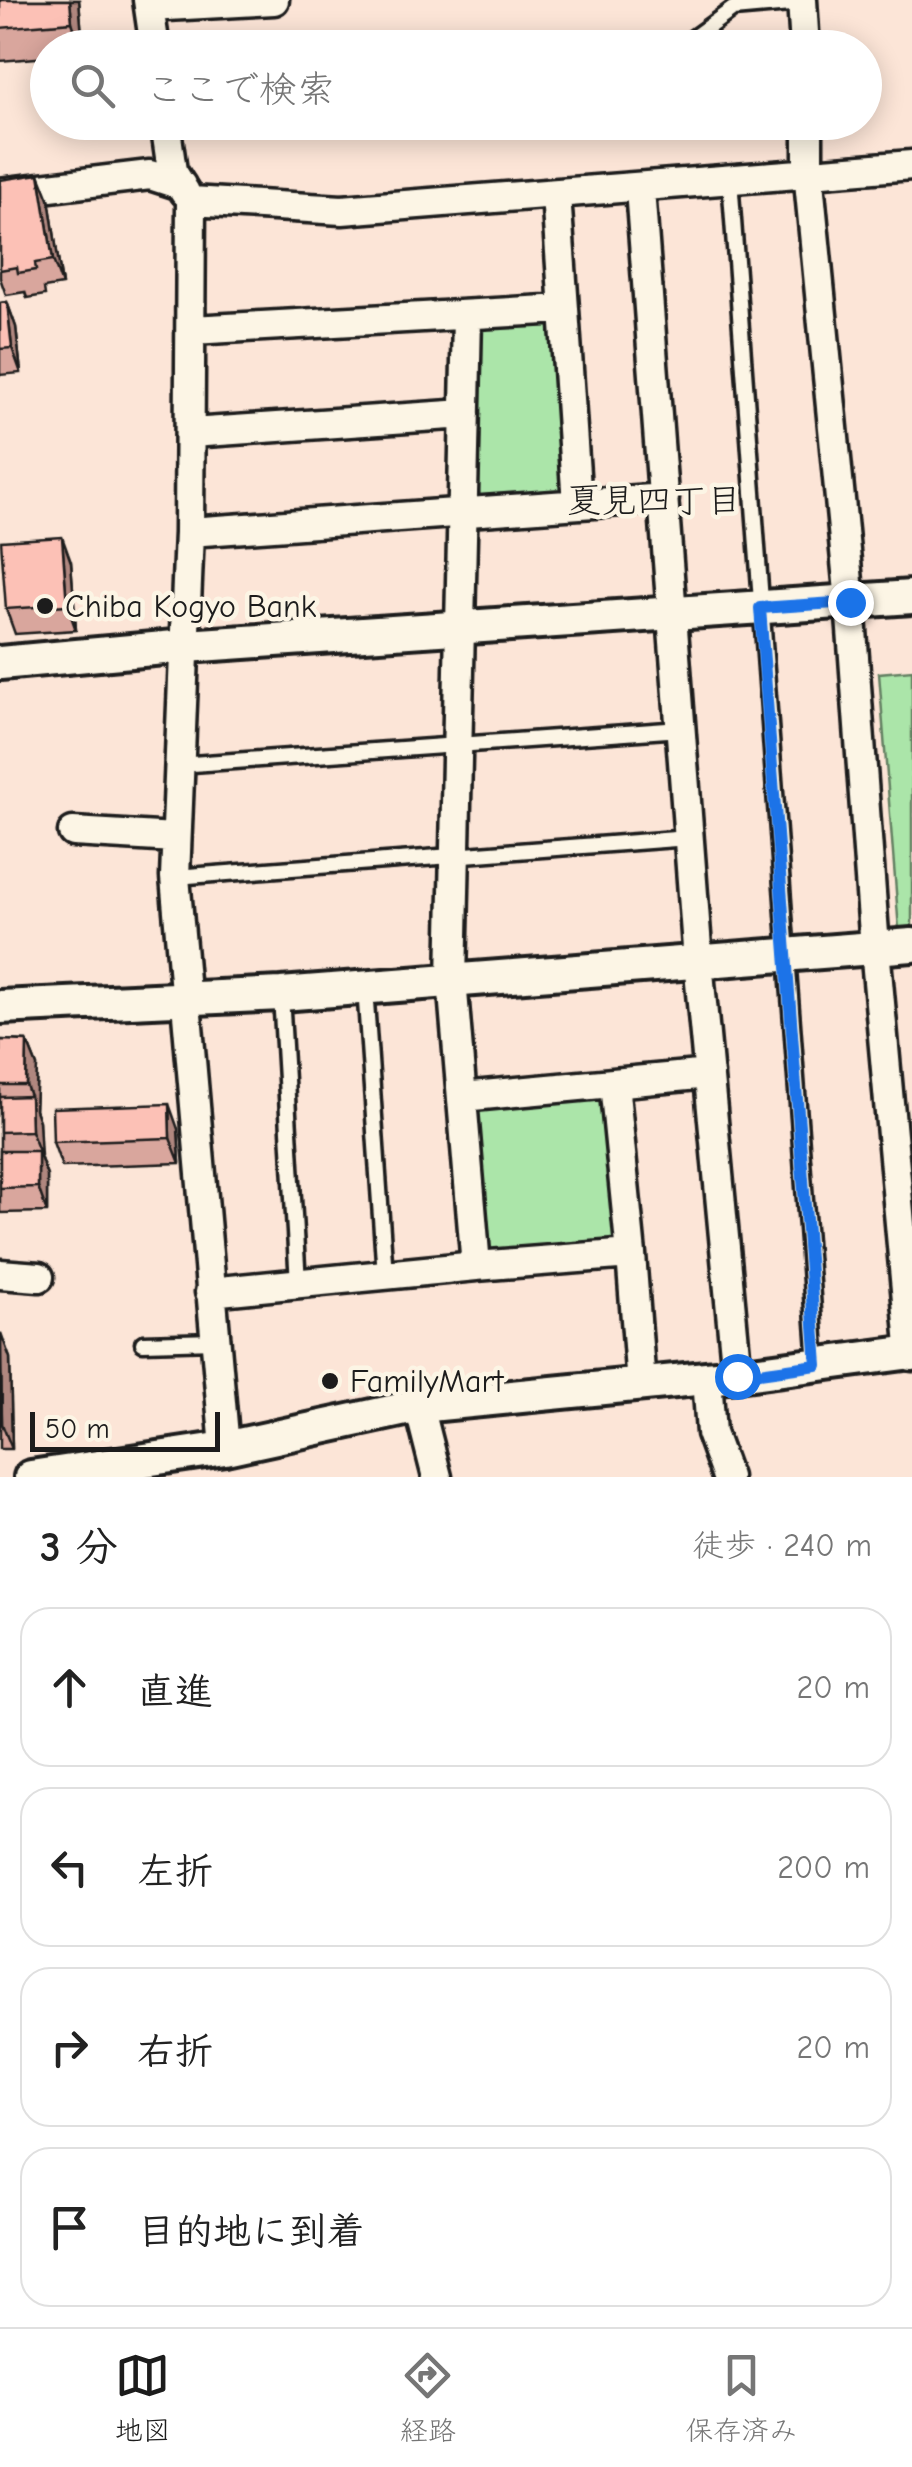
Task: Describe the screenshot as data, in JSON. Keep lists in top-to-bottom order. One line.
{"districts":["夏見四丁目"],"places":["Chiba Kogyo Bank","FamilyMart"],"scale_bar":"50 m","page":{"search":"ここで検索","scale":"50 m","heading":["3 分","徒歩 · 240 m"],"list":[["直進","20 m"],["左折","200 m"],["右折","20 m"],"目的地に到着"],"nav":["地図","経路","保存済み"]}}
